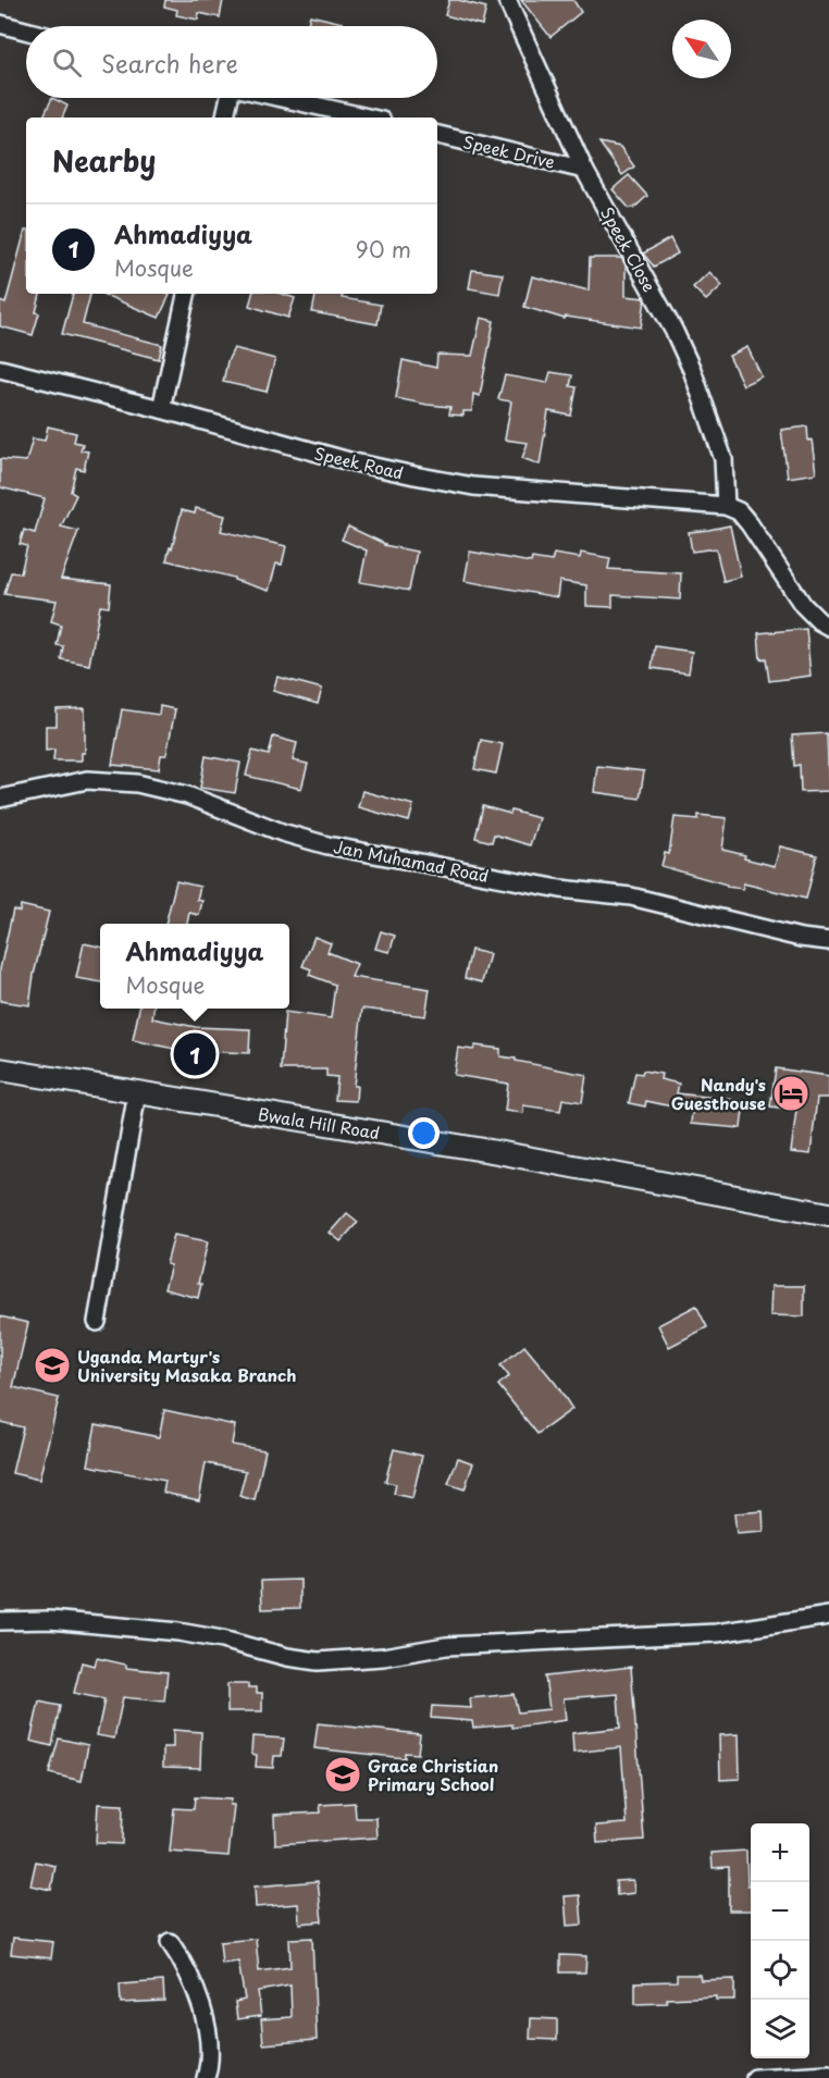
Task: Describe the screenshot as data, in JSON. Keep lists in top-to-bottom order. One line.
{"streets":{"street":["Speek Drive","Speek Close","Speek Road","Jan Muhamad Road","Bwala Hill Road"]},"crossings":[["Speek Drive","Speek Close"],["Speek Close","Speek Road"]],"places":{"hotel":["Nandy's Guesthouse"],"school or university":["Uganda Martyr's University Masaka Branch","Grace Christian Primary School"]},"north":"top left","page":{"search":"Search here","heading":"Nearby","list":[{"mark":"1","name":"Ahmadiyya","note":"Mosque","value":"90 m"}],"popup":["Ahmadiyya","Mosque"],"pins":"1","map_buttons":["+","−"]}}
